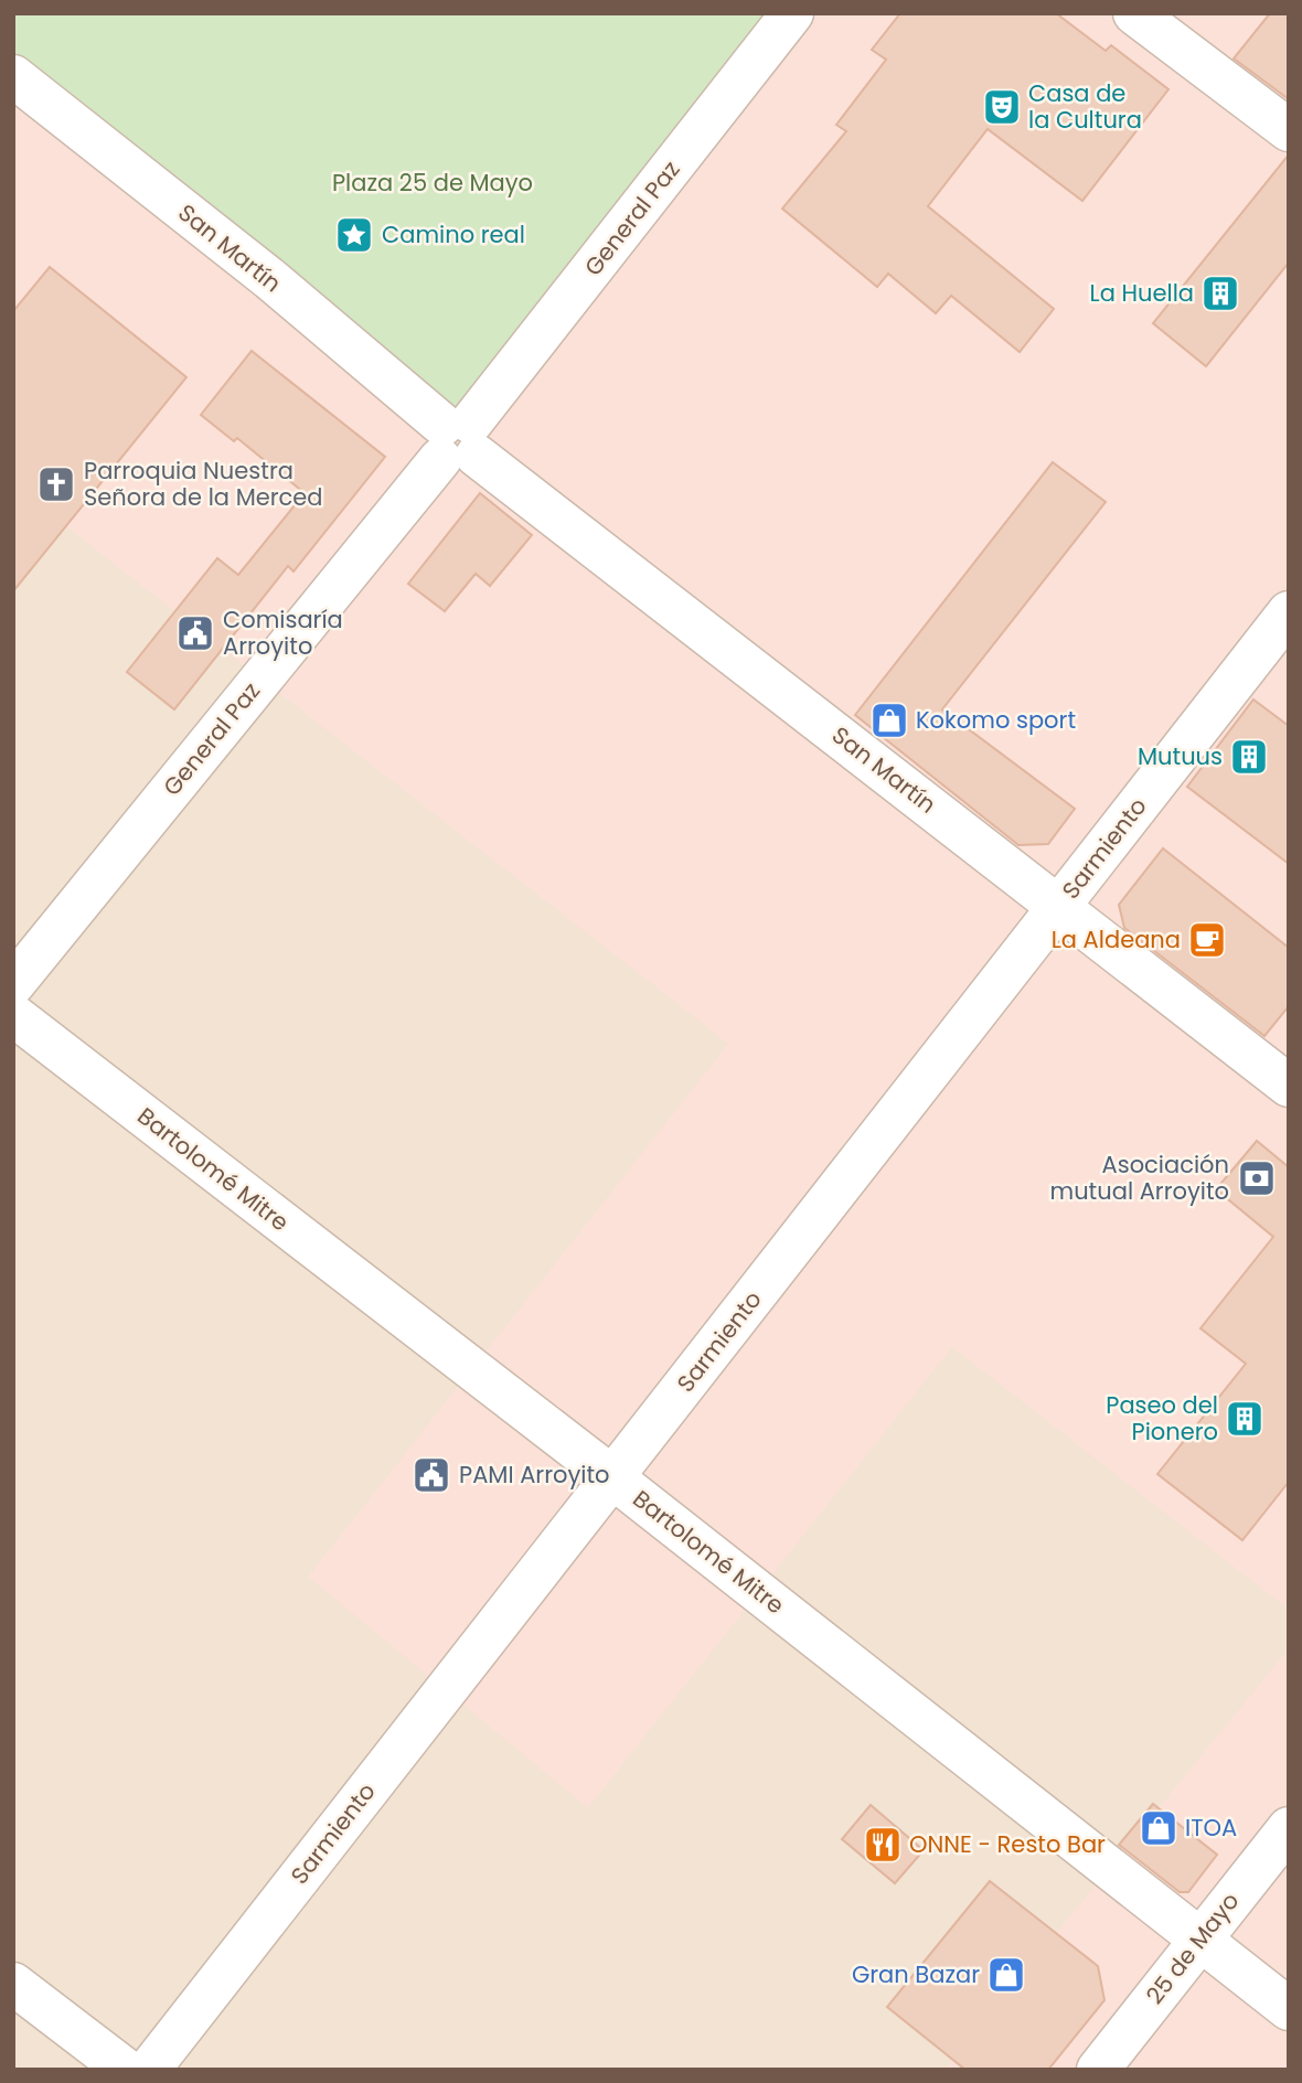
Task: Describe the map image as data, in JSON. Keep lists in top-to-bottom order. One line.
{"streets":{"street":["General Paz","San Martín","Sarmiento","Bartolomé Mitre","25 de Mayo"]},"crossings":[["General Paz","San Martín"],["San Martín","Sarmiento"],["Sarmiento","Bartolomé Mitre"],["Bartolomé Mitre","25 de Mayo"]],"parks":["Plaza 25 de Mayo"],"places":{"theatre":["Casa de la Cultura"],"place":["Camino real"],"building":["La Huella","Mutuus","Paseo del Pionero"],"church":["Parroquia Nuestra Señora de la Merced"],"public building":["Comisaría Arroyito","PAMI Arroyito"],"shop":["Kokomo sport","ITOA","Gran Bazar"],"cafe":["La Aldeana"],"bank":["Asociación mutual Arroyito"],"restaurant":["ONNE - Resto Bar"]}}
